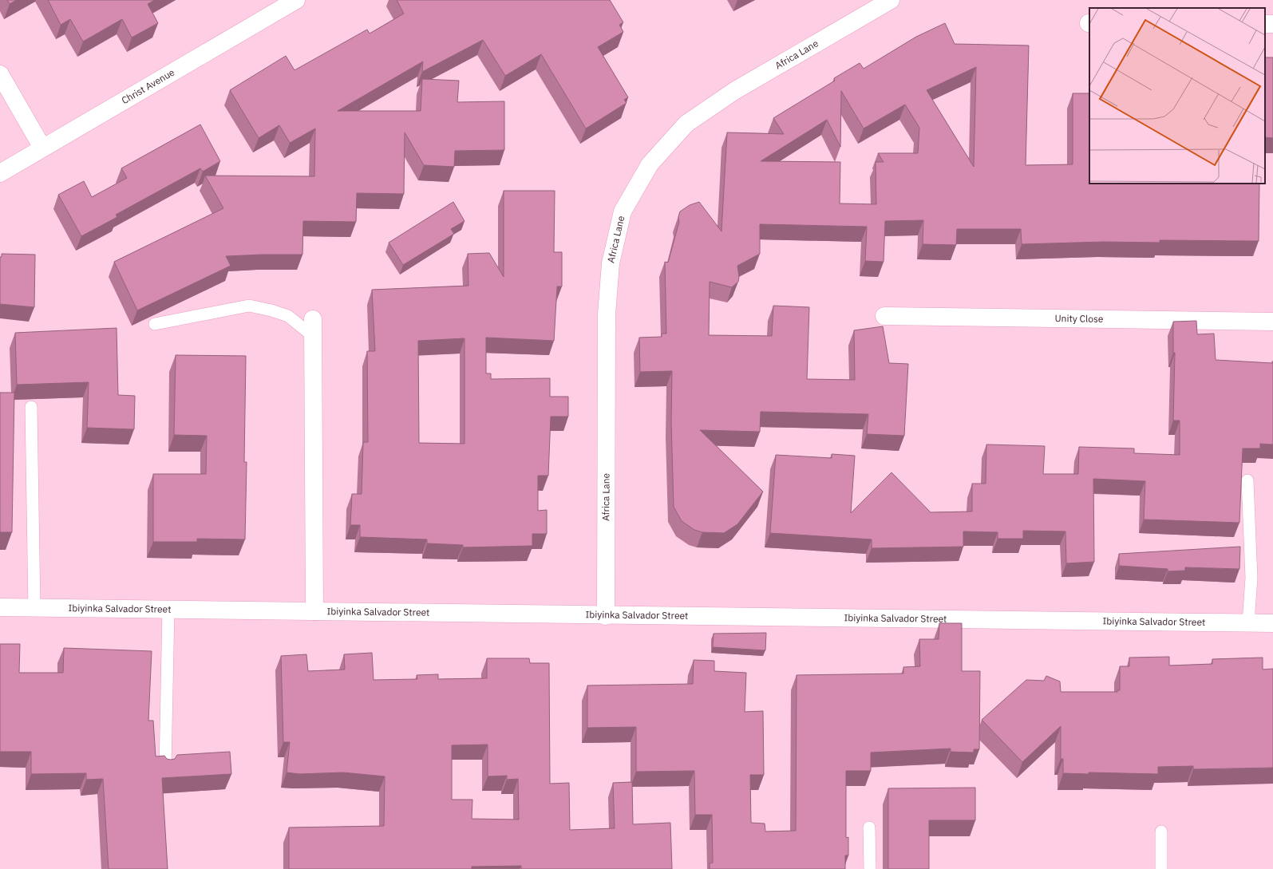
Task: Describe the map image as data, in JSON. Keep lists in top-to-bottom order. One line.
{"streets":{"street":["Africa Lane","Christ Avenue","Unity Close","Ibiyinka Salvador Street"]},"crossings":[["Africa Lane","Ibiyinka Salvador Street"]]}
